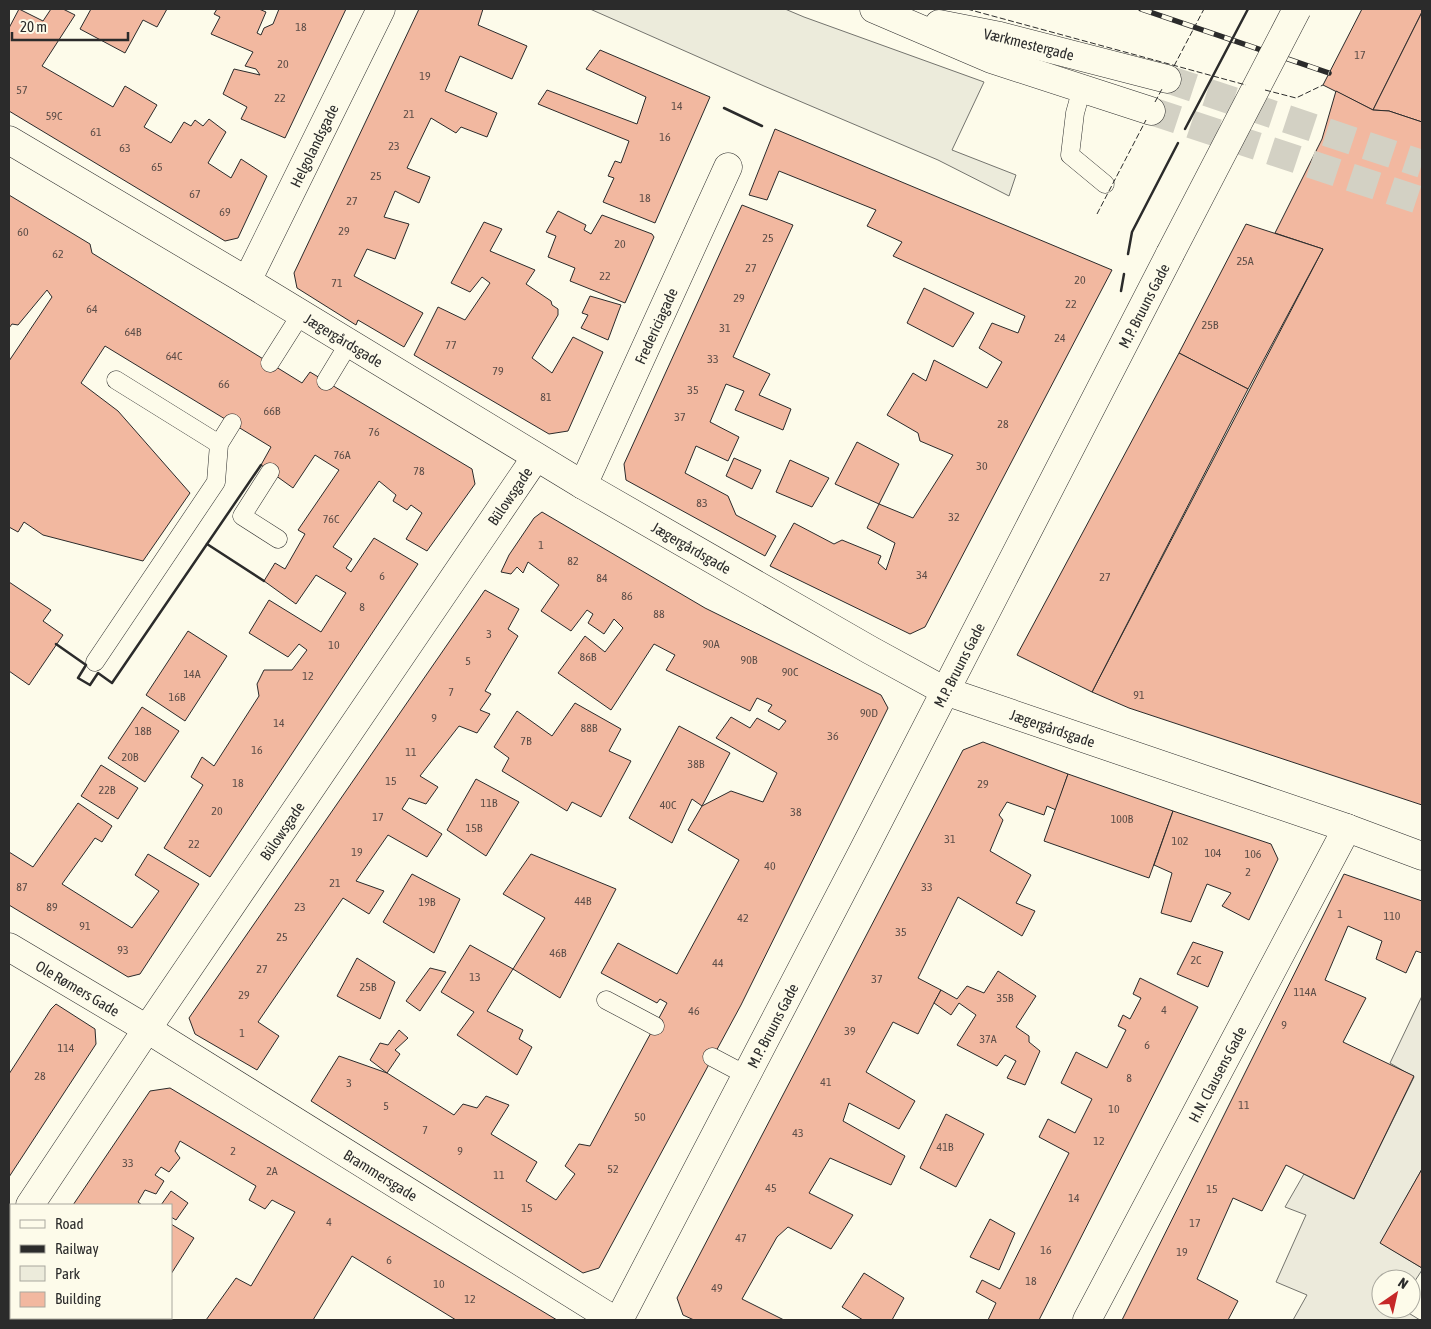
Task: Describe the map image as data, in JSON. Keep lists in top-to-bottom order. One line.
{"streets":{"street":["Værkmestergade","Helgolandsgade","M.P. Bruuns Gade","Fredericiagade","Jægergårdsgade","Bülowsgade","Ole Rømers Gade","H.N. Clausens Gade","Brammersgade"]},"crossings":[["Helgolandsgade","Jægergårdsgade"],["M.P. Bruuns Gade","Jægergårdsgade"],["Fredericiagade","Jægergårdsgade"],["Jægergårdsgade","Bülowsgade"],["Jægergårdsgade","H.N. Clausens Gade"],["Bülowsgade","Ole Rømers Gade"],["Bülowsgade","Brammersgade"],["Ole Rømers Gade","Brammersgade"]],"house_numbers":["18","17","20","19","57","22","14","21","59C","61","16","23","63","65","25","67","18","27","69","29","60","25","20","62","25A","27","22","20","71","29","22","64","25B","31","64B","24","77","64C","33","79","66","35","81","66B","37","28","76","76A","30","78","83","32","76C","1","82","34","6","27","84","86","8","88","3","90A","10","86B","90B","5","90C","14A","12","7","91","16B","90D","9","14","88B","18B","36","7B","16","11","20B","38B","15","18","29","22B","11B","40C","20","38","17","100B","15B","31","102","22","19","104","106","40","2","21","87","33","44B","19B","89","23","1","110","42","91","35","25","93","46B","2C","44","27","13","37","25B","114A","29","35B","4","46","9","39","1","37A","6","114","28","8","41","3","11","5","10","50","7","43","12","41B","2","9","33","52","2A","11","45","15","14","15","4","17","47","16","19","6","18","10","49","12"],"legend":["Road","Railway","Park","Building"],"scale_bar":"20 m","north":"top right"}
